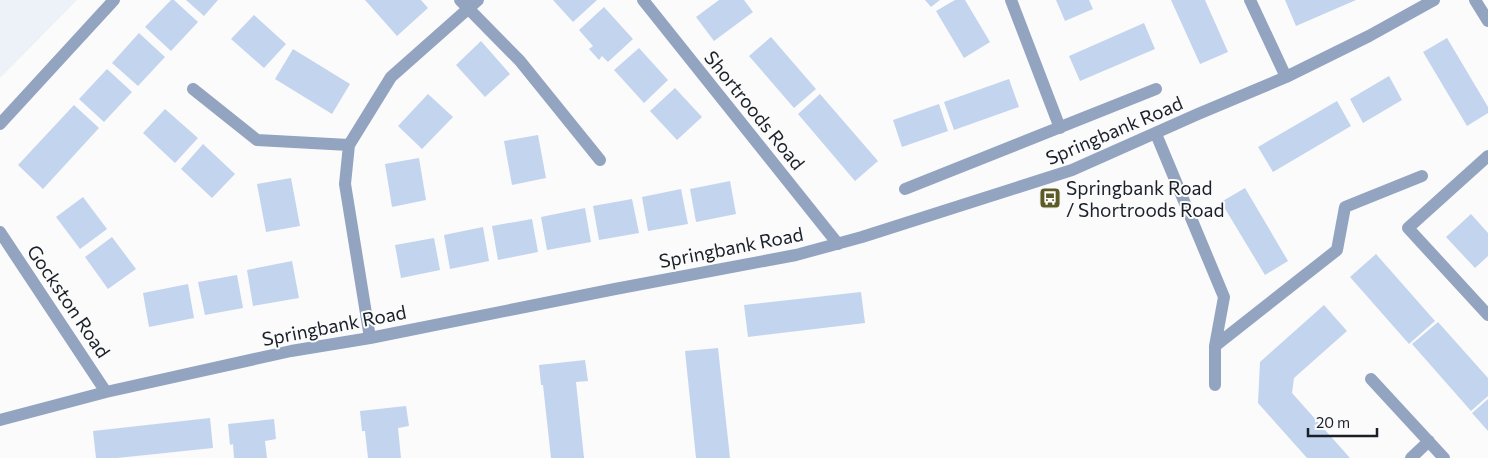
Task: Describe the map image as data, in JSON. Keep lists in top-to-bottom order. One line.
{"streets":{"street":["Shortroods Road","Springbank Road","Gockston Road"]},"crossings":[["Shortroods Road","Springbank Road"],["Springbank Road","Gockston Road"]],"places":{"bus stop":["Springbank Road / Shortroods Road"]},"scale_bar":"20 m"}
